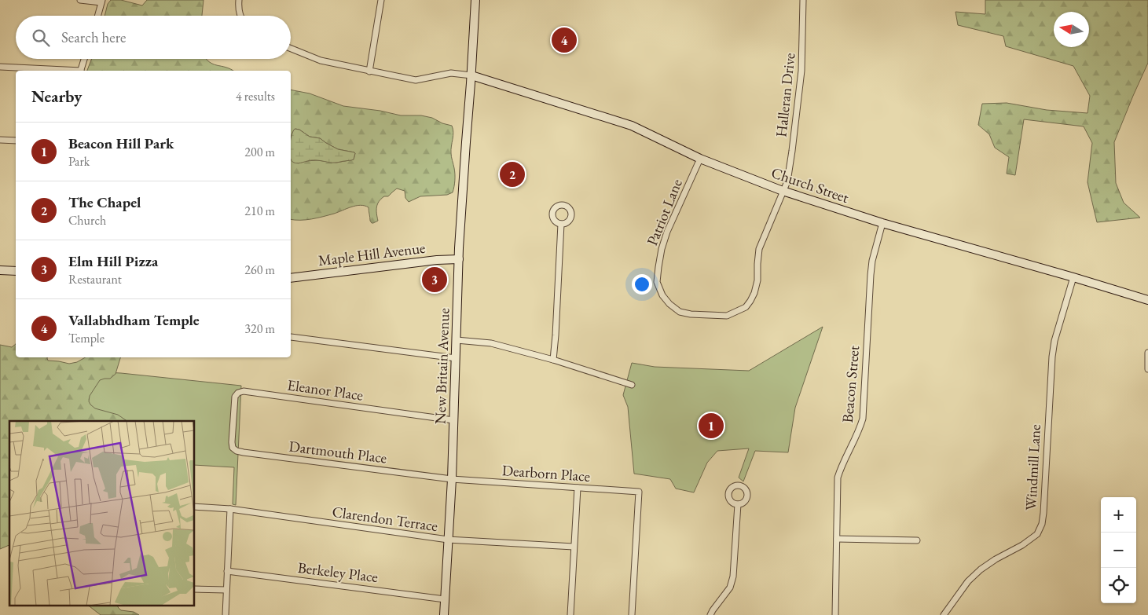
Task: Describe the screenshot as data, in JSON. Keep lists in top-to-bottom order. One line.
{"streets":{"main road":["Church Street","Maple Hill Avenue","New Britain Avenue"],"street":["Halleran Drive","Patriot Lane","Beacon Street","Eleanor Place","Dartmouth Place","Windmill Lane","Dearborn Place","Clarendon Terrace","Berkeley Place"]},"crossings":[["Halleran Drive","Church Street"],["Halleran Drive","Patriot Lane"],["Church Street","Patriot Lane"],["Church Street","New Britain Avenue"],["Church Street","Beacon Street"],["Church Street","Windmill Lane"],["Maple Hill Avenue","New Britain Avenue"],["New Britain Avenue","Eleanor Place"],["New Britain Avenue","Dartmouth Place"],["New Britain Avenue","Dearborn Place"],["New Britain Avenue","Clarendon Terrace"],["New Britain Avenue","Berkeley Place"],["Eleanor Place","Dartmouth Place"],["Dartmouth Place","Dearborn Place"]],"north":"left","page":{"search":"Search here","pins":["4","2","3","1"],"heading":["Nearby","4 results"],"list":[{"mark":"1","name":"Beacon Hill Park","note":"Park","value":"200 m"},{"mark":"2","name":"The Chapel","note":"Church","value":"210 m"},{"mark":"3","name":"Elm Hill Pizza","note":"Restaurant","value":"260 m"},{"mark":"4","name":"Vallabhdham Temple","note":"Temple","value":"320 m"}],"map_buttons":["+","−"]}}
